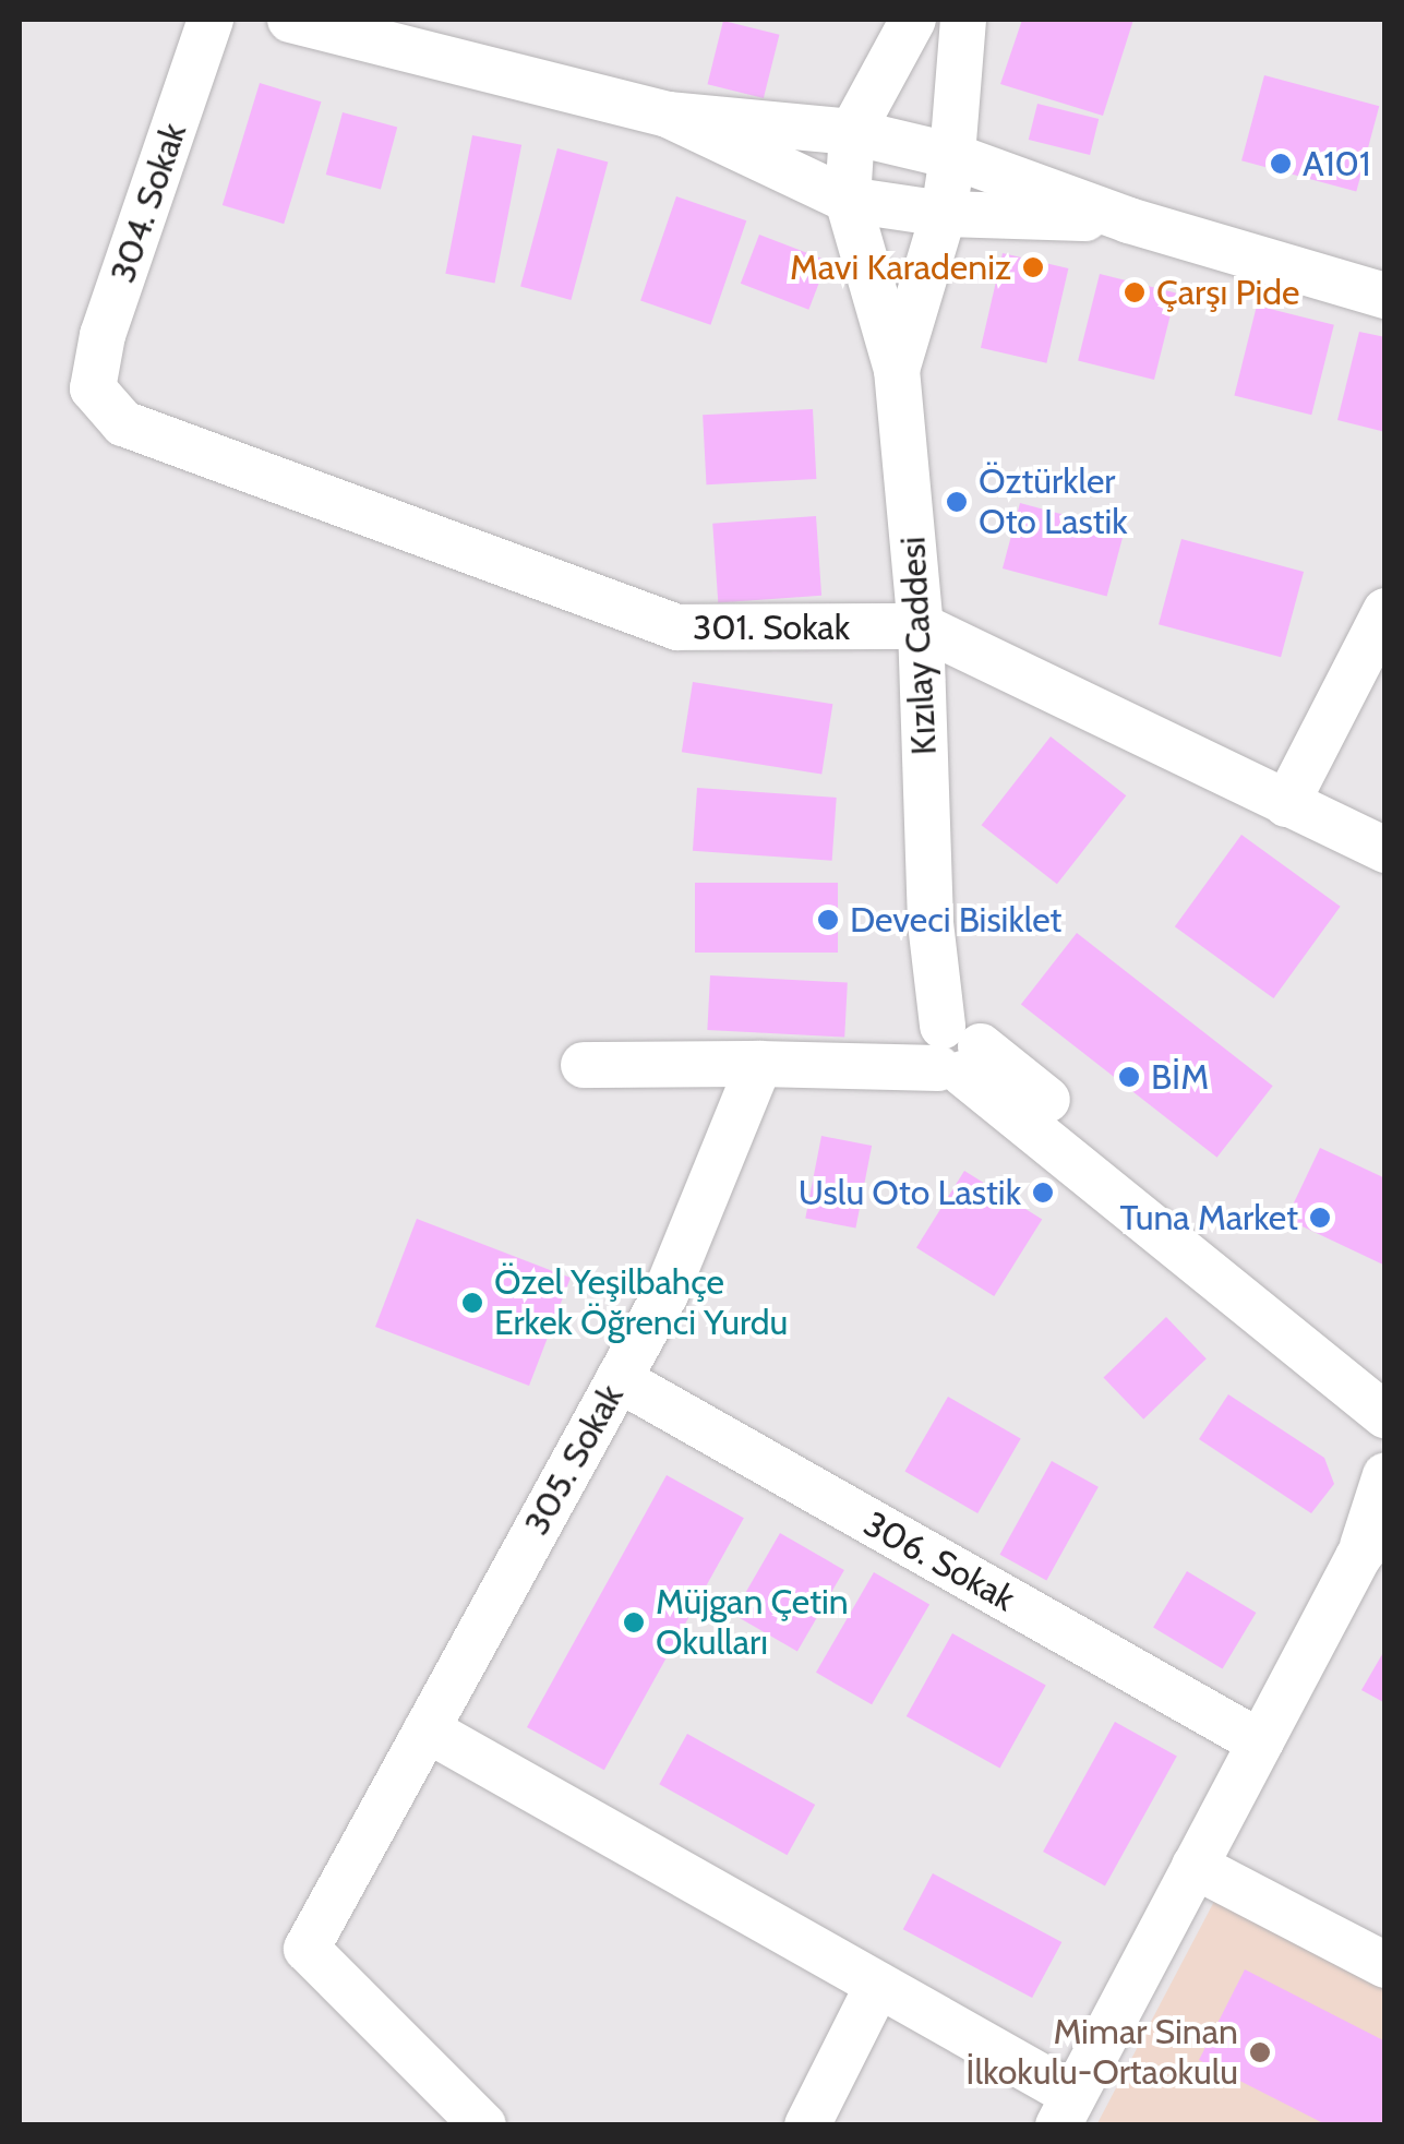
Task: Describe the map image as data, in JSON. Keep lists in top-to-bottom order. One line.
{"streets":{"street":["304. Sokak","301. Sokak","Kızılay Caddesi","305. Sokak","306. Sokak"]},"crossings":[["304. Sokak","301. Sokak"],["301. Sokak","Kızılay Caddesi"],["305. Sokak","306. Sokak"]],"places":["A101","Mavi Karadeniz","Çarşı Pide","Öztürkler Oto Lastik","Deveci Bisiklet","BİM","Uslu Oto Lastik","Tuna Market","Özel Yeşilbahçe Erkek Öğrenci Yurdu","Müjgan Çetin Okulları","Mimar Sinan İlkokulu-Ortaokulu"]}
